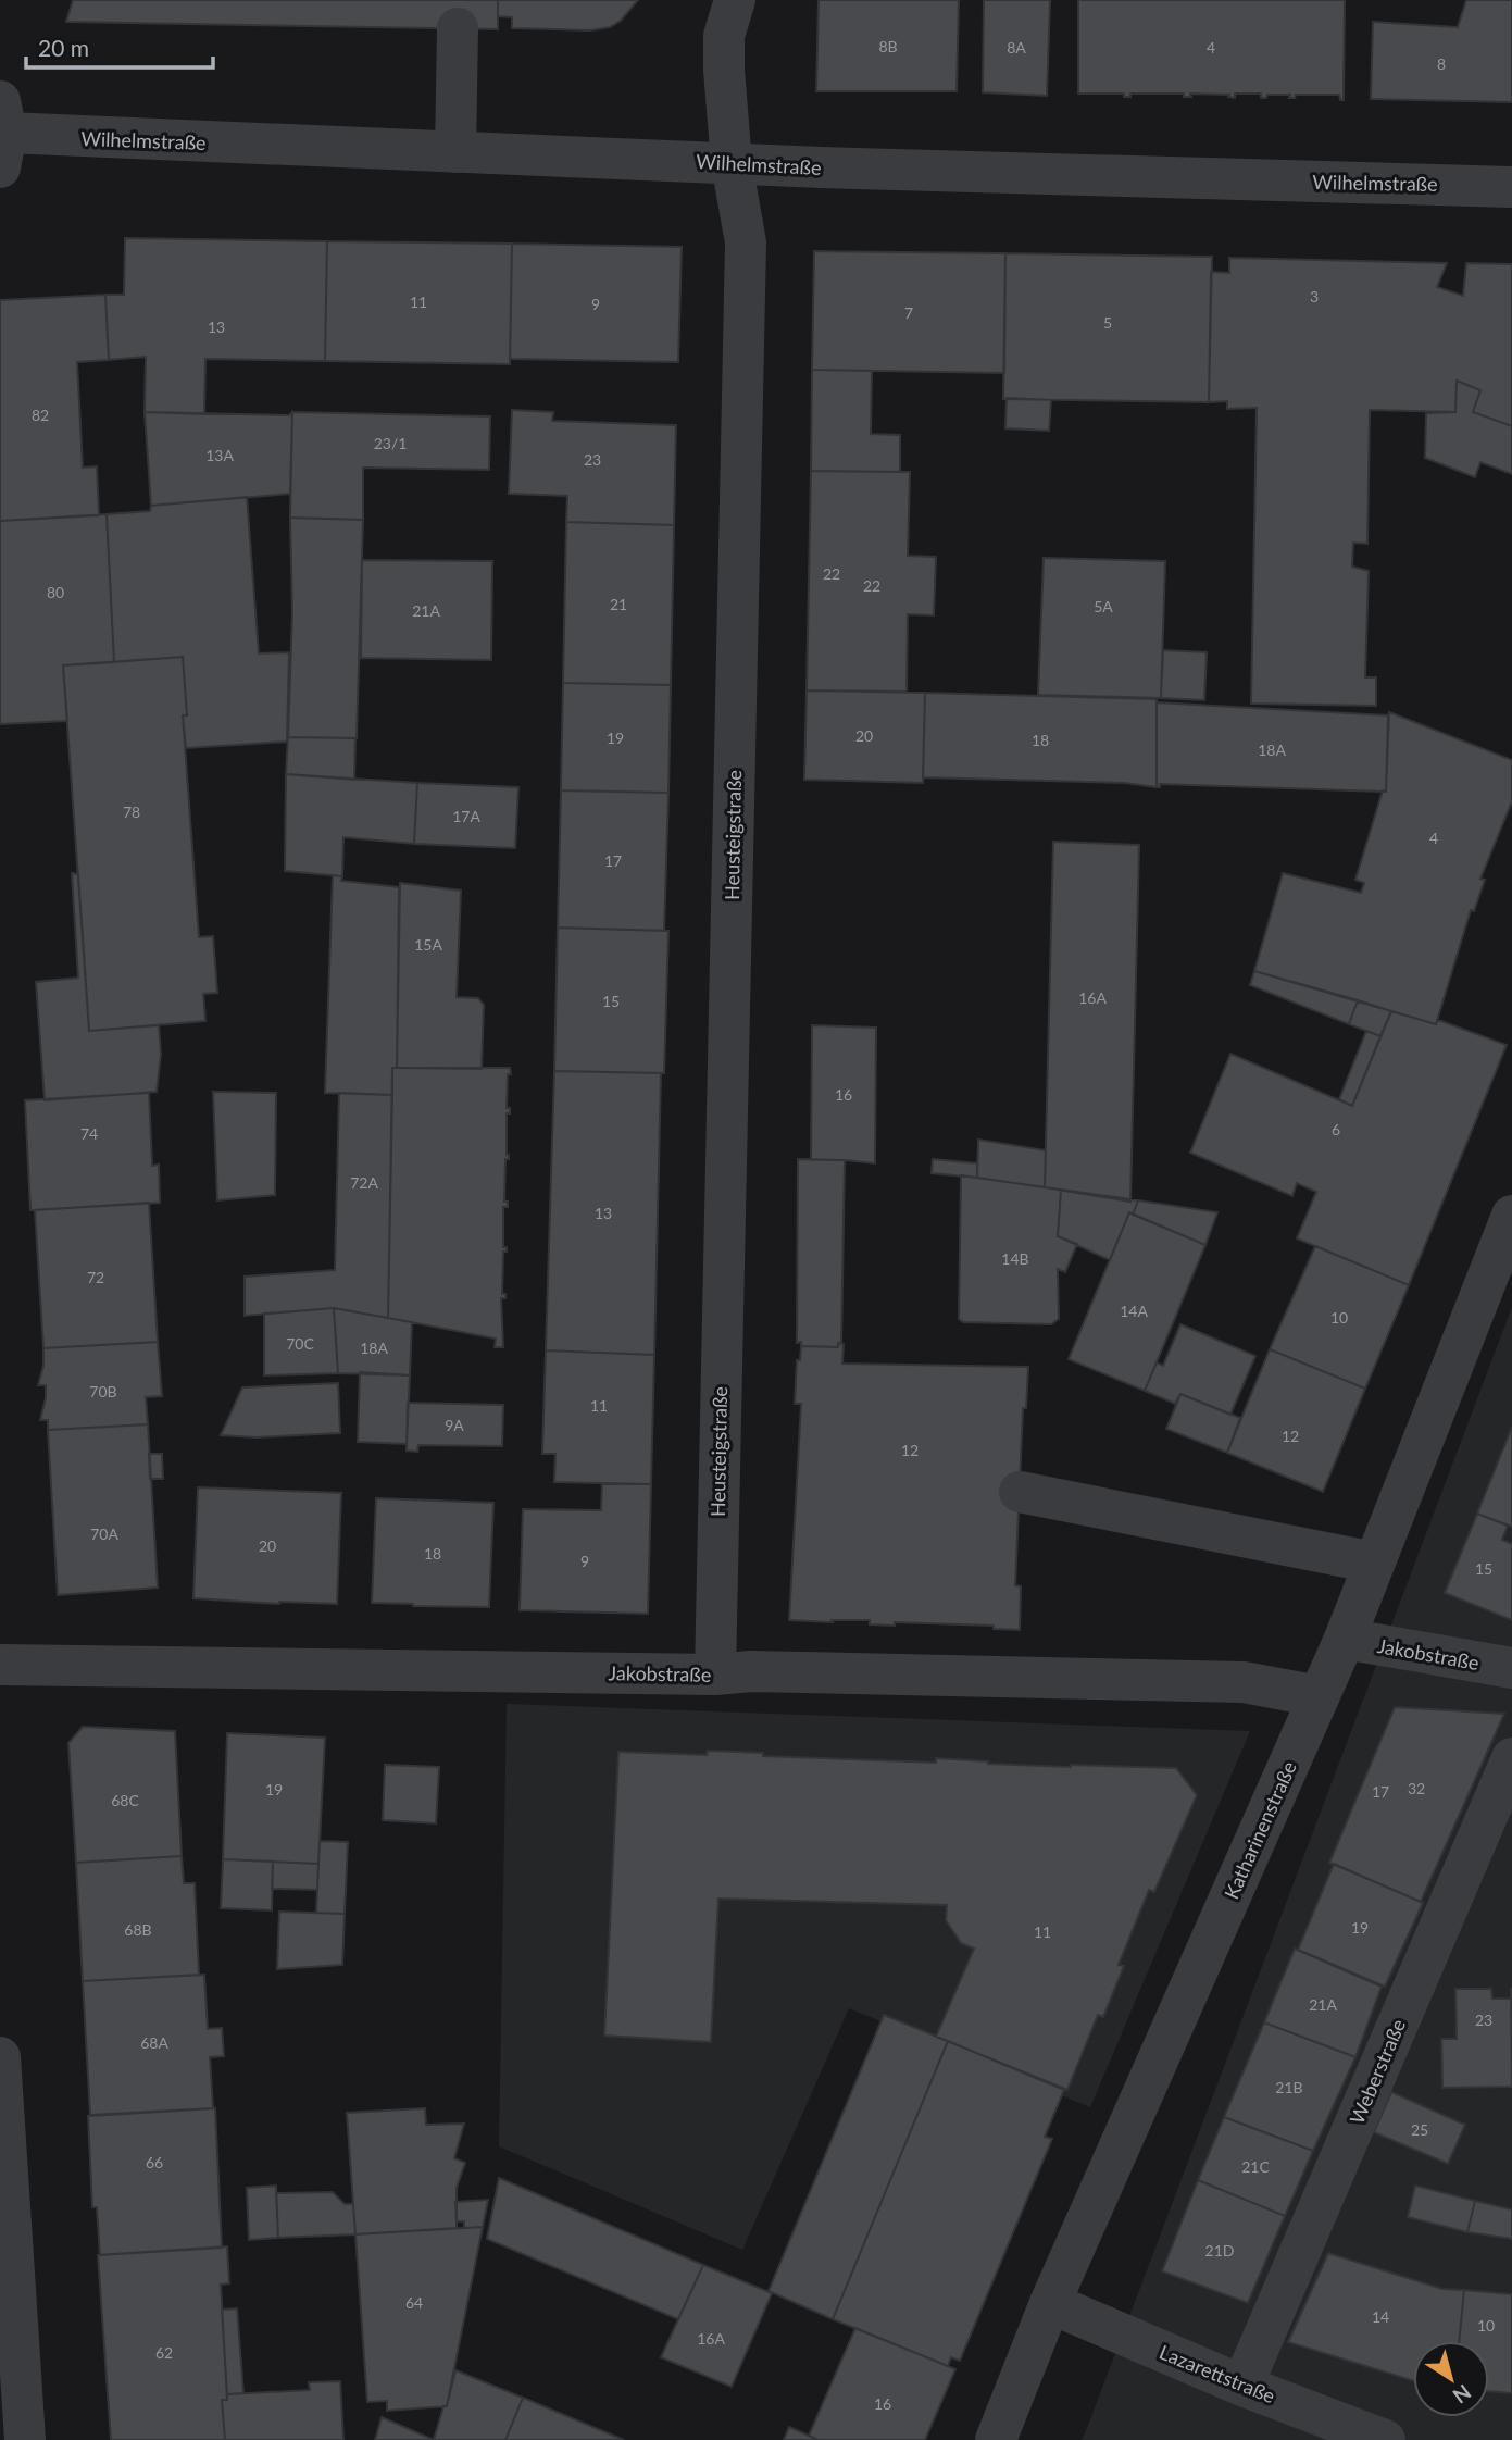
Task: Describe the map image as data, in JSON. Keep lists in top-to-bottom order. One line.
{"streets":{"street":["Wilhelmstraße","Heusteigstraße","Jakobstraße","Katharinenstraße","Weberstraße","Lazarettstraße"]},"crossings":[["Wilhelmstraße","Heusteigstraße"],["Heusteigstraße","Jakobstraße"],["Jakobstraße","Katharinenstraße"],["Katharinenstraße","Lazarettstraße"],["Weberstraße","Lazarettstraße"]],"house_numbers":["8B","8A","4","8","3","11","9","7","5","13","82","23/1","13A","23","22","22","80","21","5A","21A","20","19","18","18A","78","17A","4","17","15A","16A","15","16","6","74","72A","13","14B","72","14A","10","70C","18A","70B","11","9A","12","12","70A","20","18","9","15","32","19","17","68C","19","68B","11","21A","23","68A","21B","25","66","21C","21D","64","14","10","16A","62","16"],"scale_bar":"20 m","north":"bottom right"}
